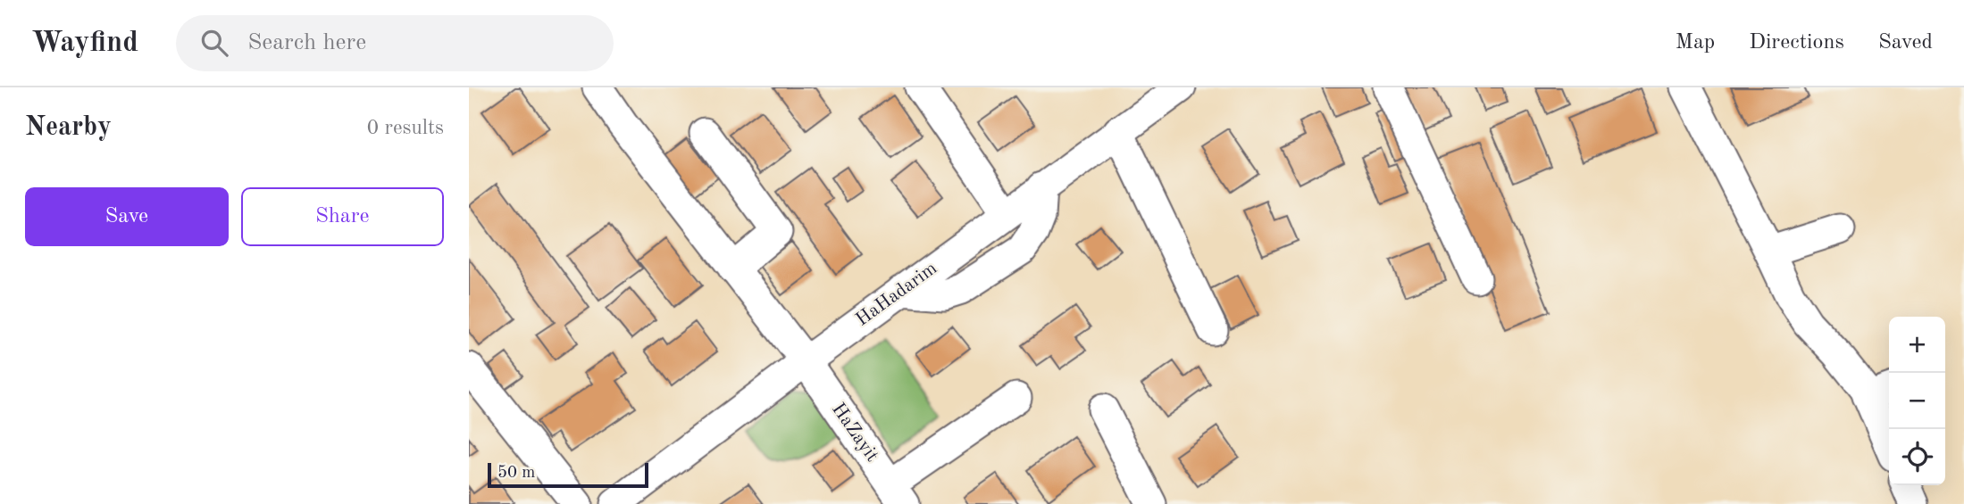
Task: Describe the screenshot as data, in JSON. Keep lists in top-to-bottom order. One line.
{"streets":{"street":["HaHadarim","HaZayit"]},"crossings":[["HaHadarim","HaZayit"]],"scale_bar":"50 m","page":{"header":"Wayfind","search":"Search here","nav":["Map","Directions","Saved"],"heading":["Nearby","0 results"],"buttons":["Save","Share"],"map_buttons":["+","−"],"scale":"50 m"}}
